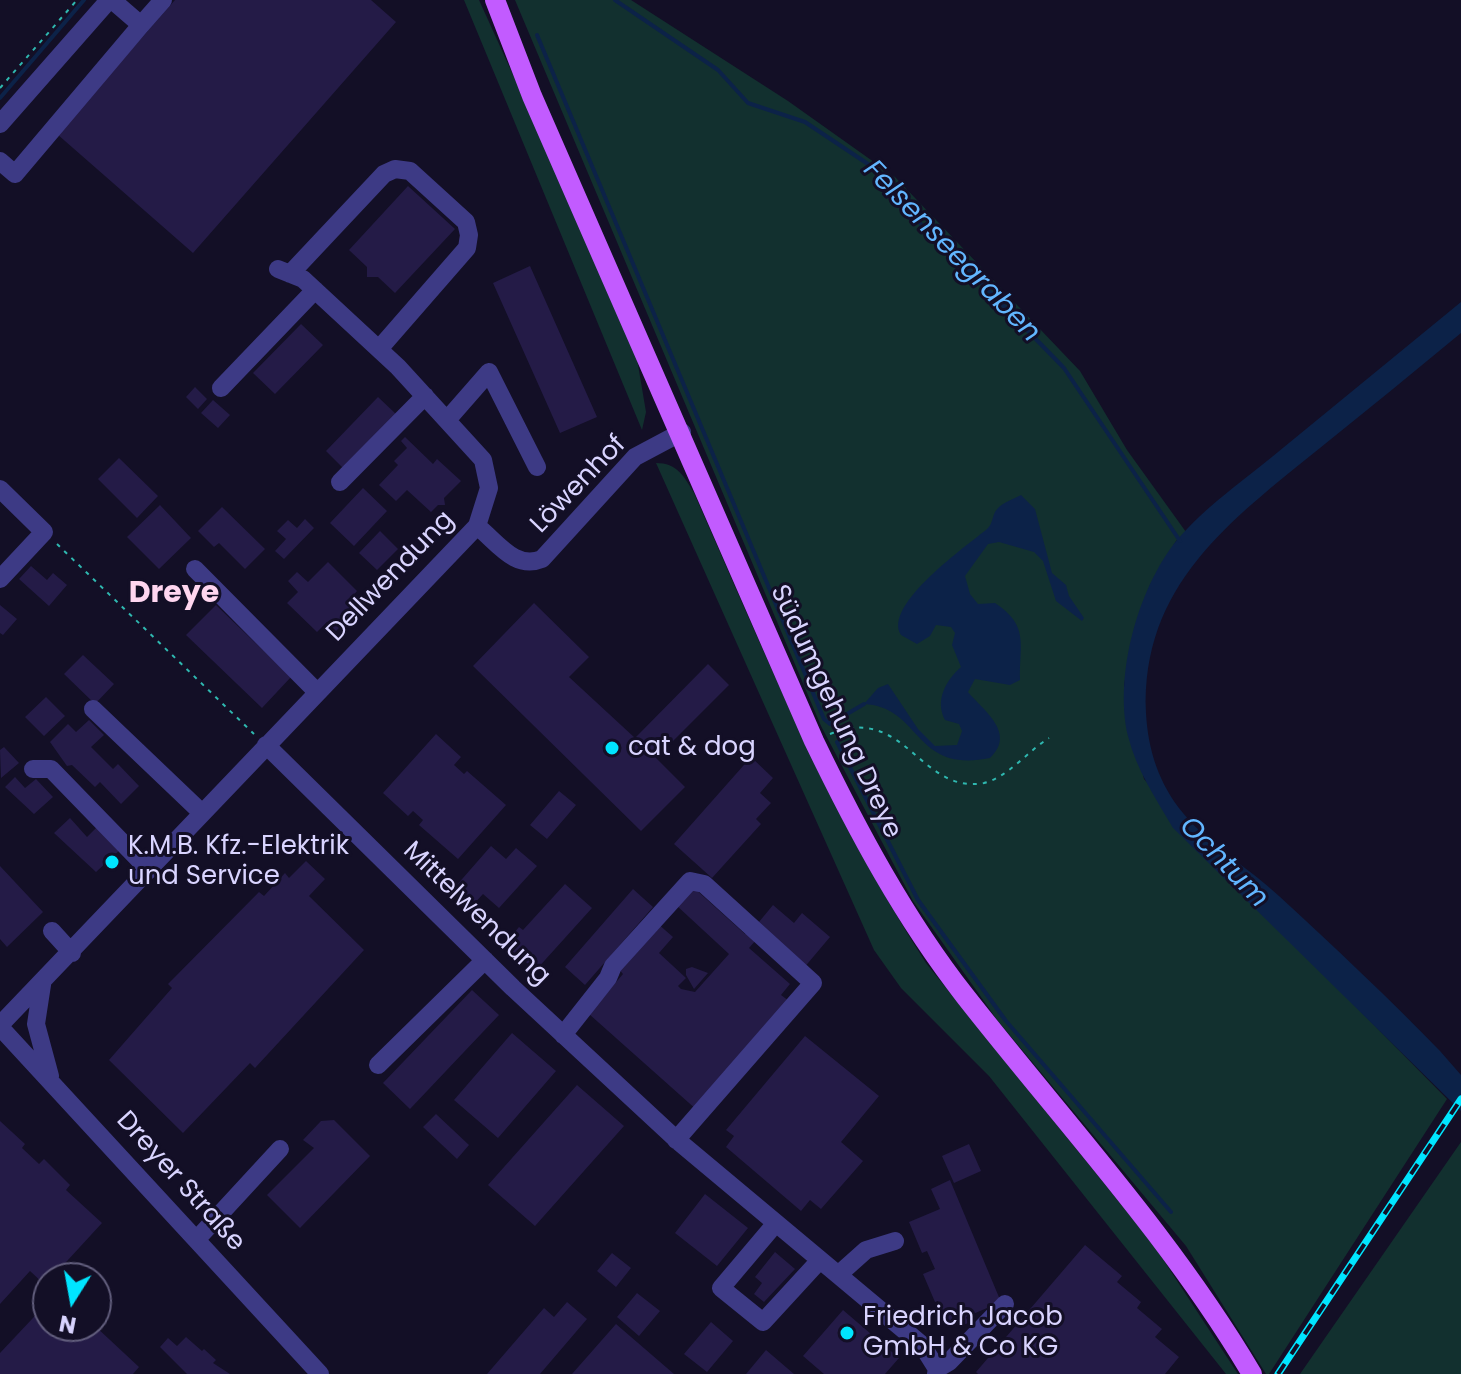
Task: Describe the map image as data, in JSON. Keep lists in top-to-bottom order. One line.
{"streets":{"main road":["Südumgehung Dreye"],"street":["Löwenhof","Dellwendung","Mittelwendung","Dreyer Straße"]},"crossings":[["Löwenhof","Dellwendung"],["Löwenhof","Südumgehung Dreye"],["Dellwendung","Mittelwendung"]],"districts":["Dreye"],"water":["Felsenseegraben","Ochtum"],"places":["cat & dog","K.M.B. Kfz.-Elektrik und Service","Friedrich Jacob GmbH & Co KG"],"north":"bottom"}
